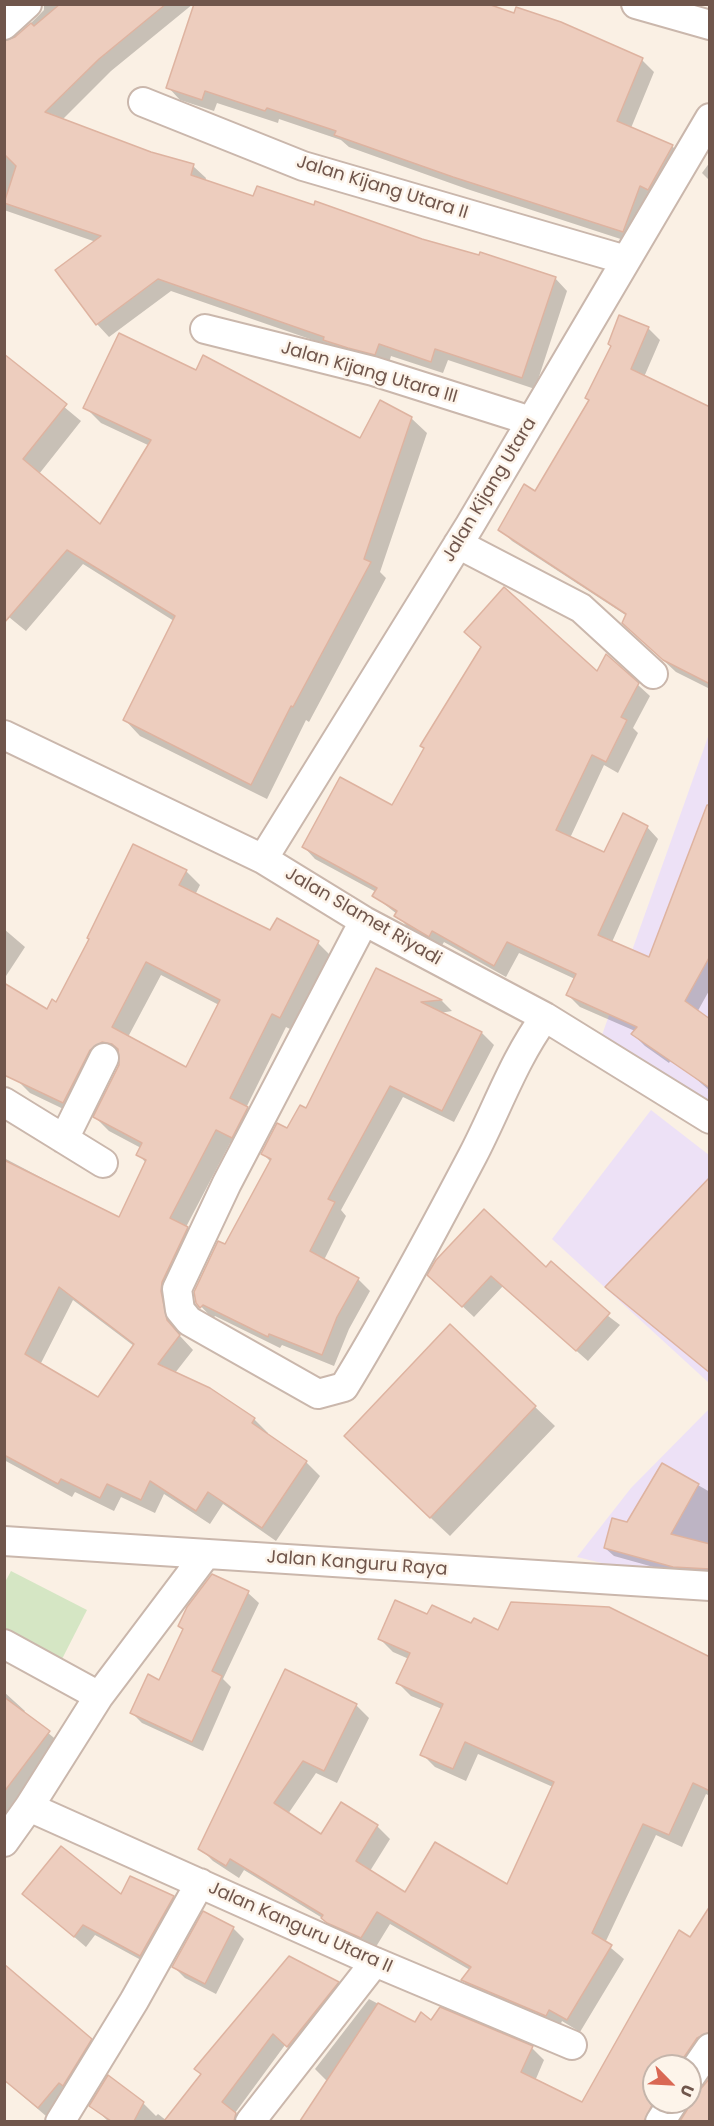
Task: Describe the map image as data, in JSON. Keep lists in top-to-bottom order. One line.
{"streets":{"street":["Jalan Kijang Utara II","Jalan Kijang Utara III","Jalan Kijang Utara","Jalan Slamet Riyadi","Jalan Kanguru Raya","Jalan Kanguru Utara II"]},"crossings":[["Jalan Kijang Utara II","Jalan Kijang Utara"],["Jalan Kijang Utara III","Jalan Kijang Utara"],["Jalan Kijang Utara","Jalan Slamet Riyadi"]],"north":"bottom right"}
